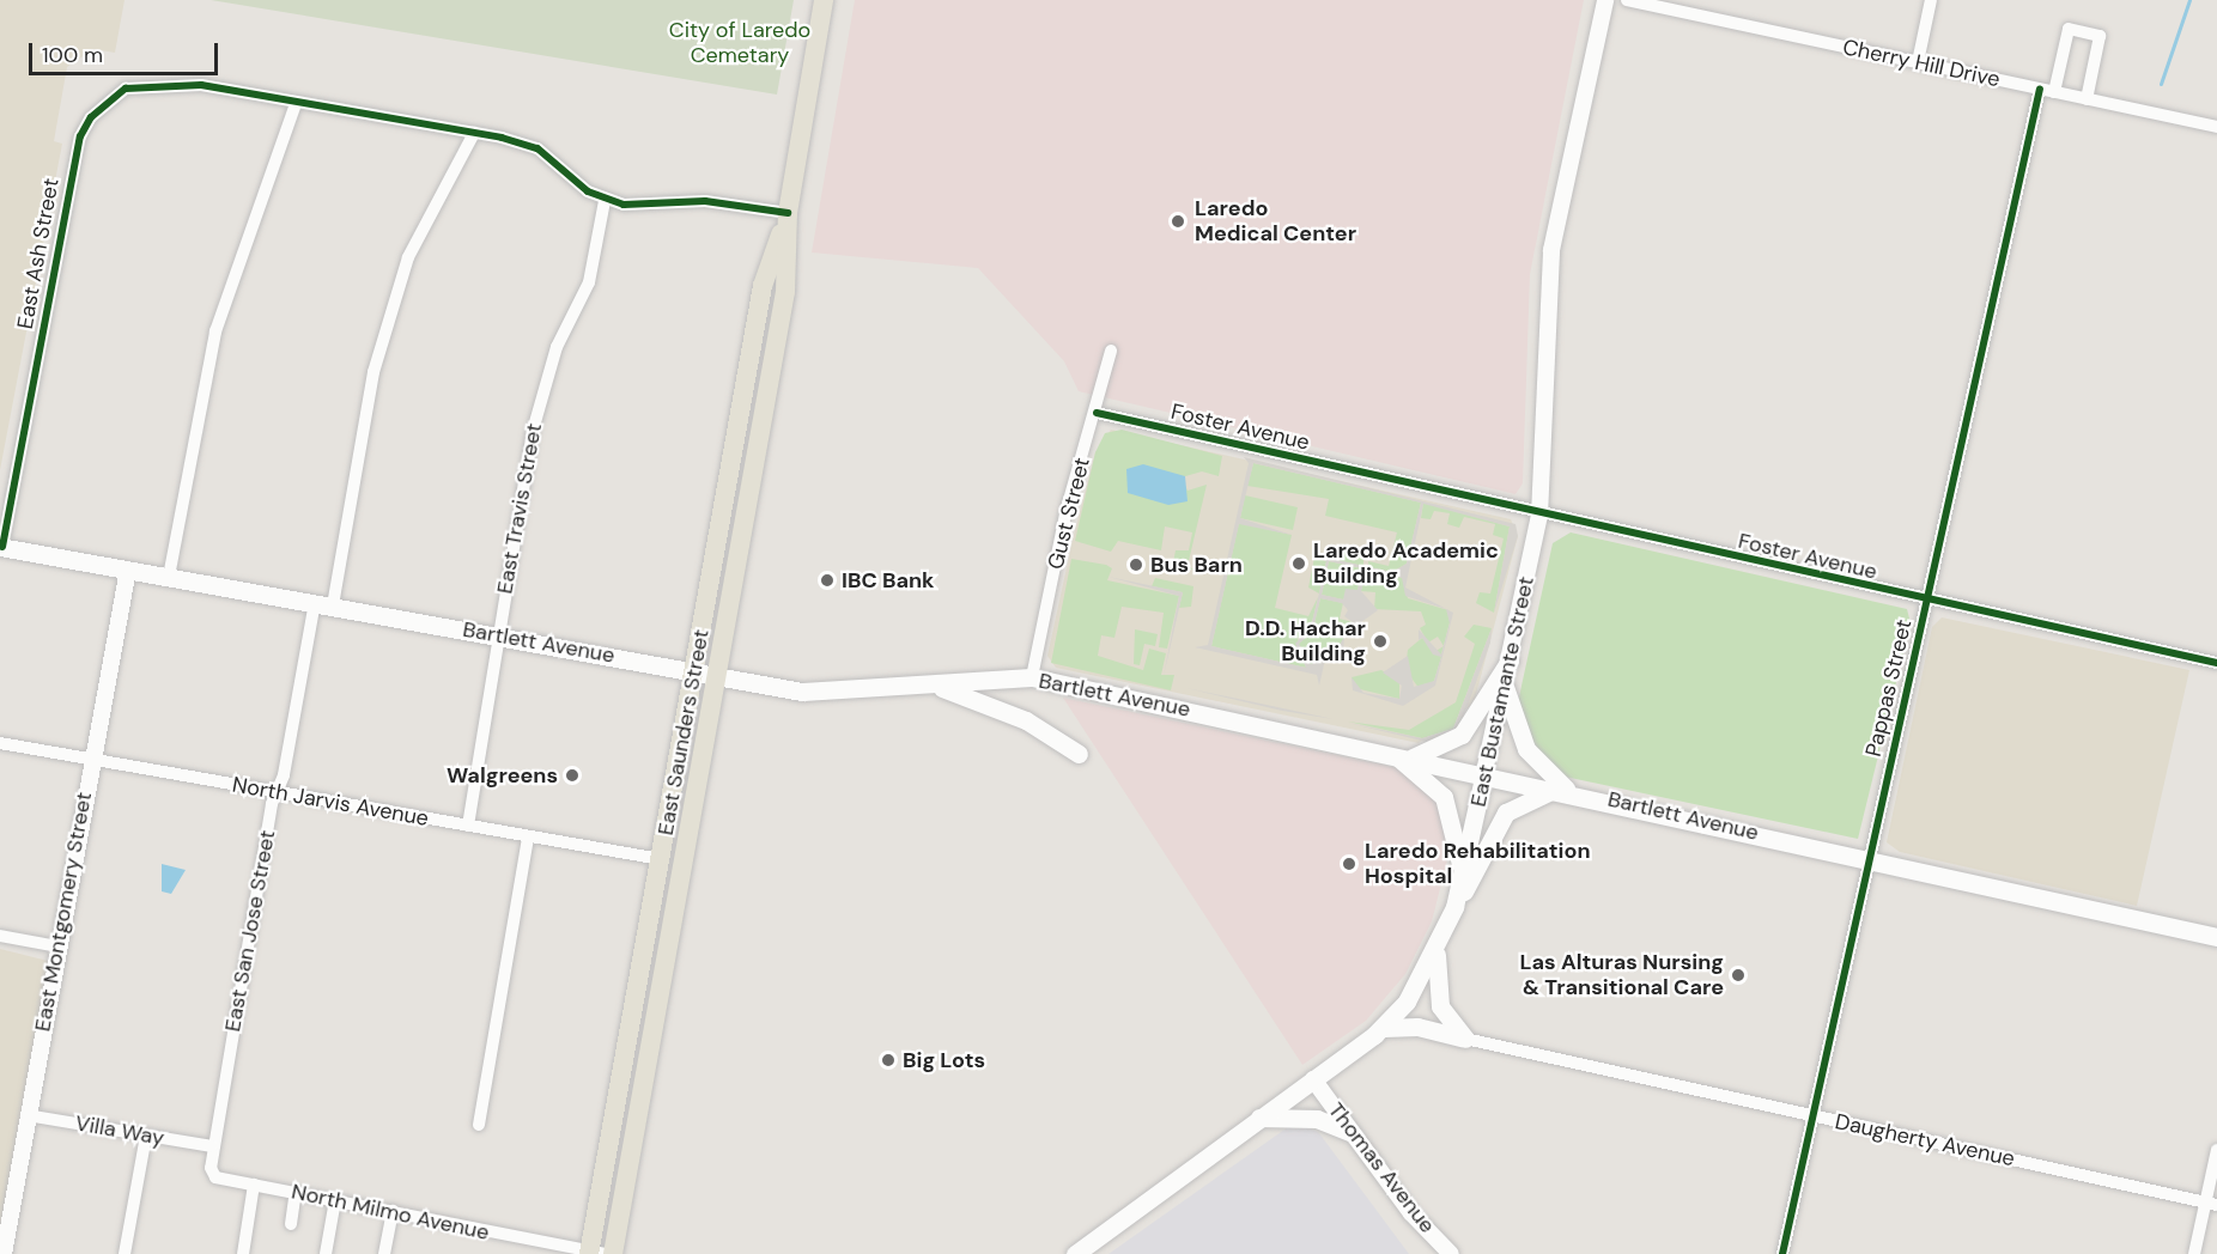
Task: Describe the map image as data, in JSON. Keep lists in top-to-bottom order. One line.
{"streets":{"main road":["Bartlett Avenue","East Bustamante Street","East Saunders Street"],"street":["Cherry Hill Drive","East Ash Street","Foster Avenue","East Travis Street","Gust Street","Pappas Street","North Jarvis Avenue","East Montgomery Street","East San Jose Street","Villa Way","Daugherty Avenue","Thomas Avenue","North Milmo Avenue"]},"crossings":[["Cherry Hill Drive","Pappas Street"],["East Ash Street","Bartlett Avenue"],["Foster Avenue","Gust Street"],["Foster Avenue","Pappas Street"],["Foster Avenue","East Bustamante Street"],["East Travis Street","Bartlett Avenue"],["East Travis Street","North Jarvis Avenue"],["Gust Street","Bartlett Avenue"],["Bartlett Avenue","Pappas Street"],["Bartlett Avenue","East Bustamante Street"],["Bartlett Avenue","East Saunders Street"],["Bartlett Avenue","East Montgomery Street"],["Bartlett Avenue","East San Jose Street"],["Pappas Street","Daugherty Avenue"],["East Bustamante Street","Thomas Avenue"],["East Saunders Street","North Jarvis Avenue"],["East Saunders Street","North Milmo Avenue"],["North Jarvis Avenue","East Montgomery Street"],["North Jarvis Avenue","East San Jose Street"],["East Montgomery Street","Villa Way"],["East San Jose Street","Villa Way"],["East San Jose Street","North Milmo Avenue"]],"parks":["City of Laredo Cemetary"],"places":["Laredo Medical Center","Laredo Academic Building","Bus Barn","IBC Bank","D.D. Hachar Building","Walgreens","Laredo Rehabilitation Hospital","Las Alturas Nursing & Transitional Care","Big Lots"],"scale_bar":"100 m"}
